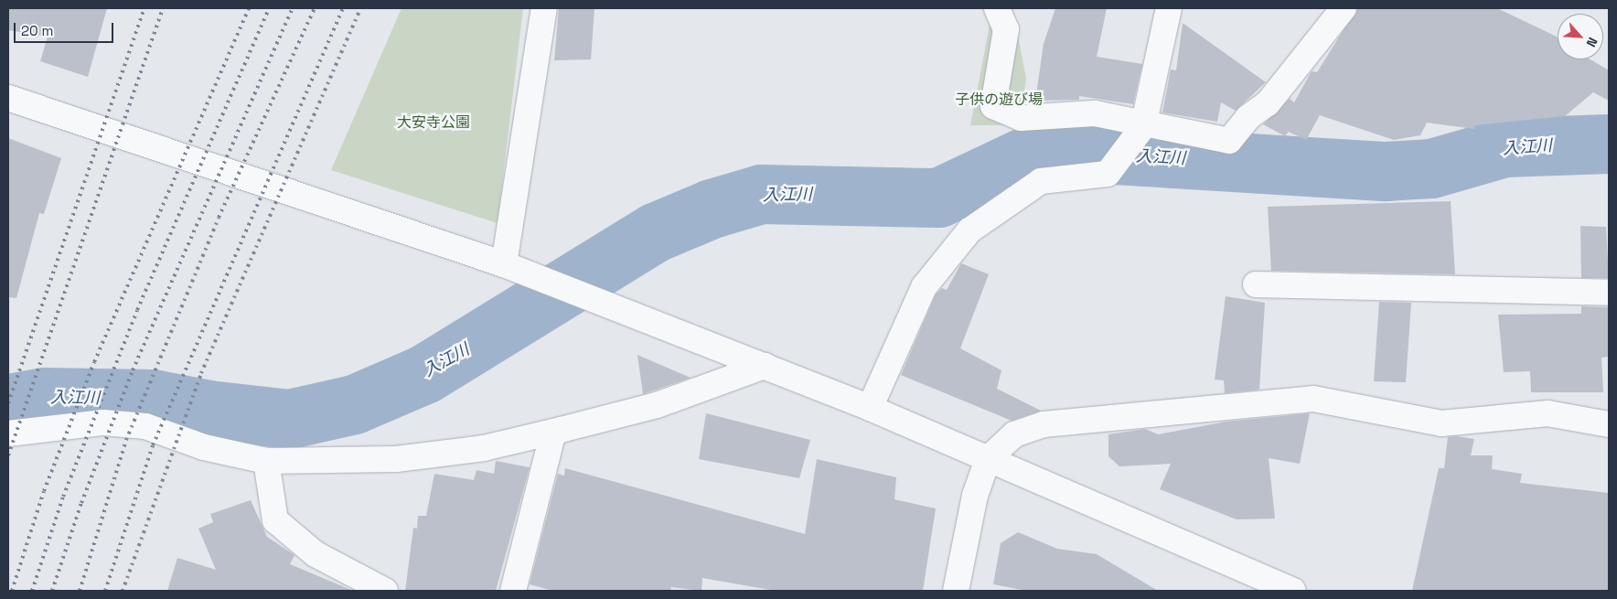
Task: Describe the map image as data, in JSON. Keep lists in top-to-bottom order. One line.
{"water":["入江川"],"parks":["子供の遊び場","大安寺公園"],"scale_bar":"20 m","north":"bottom right"}
